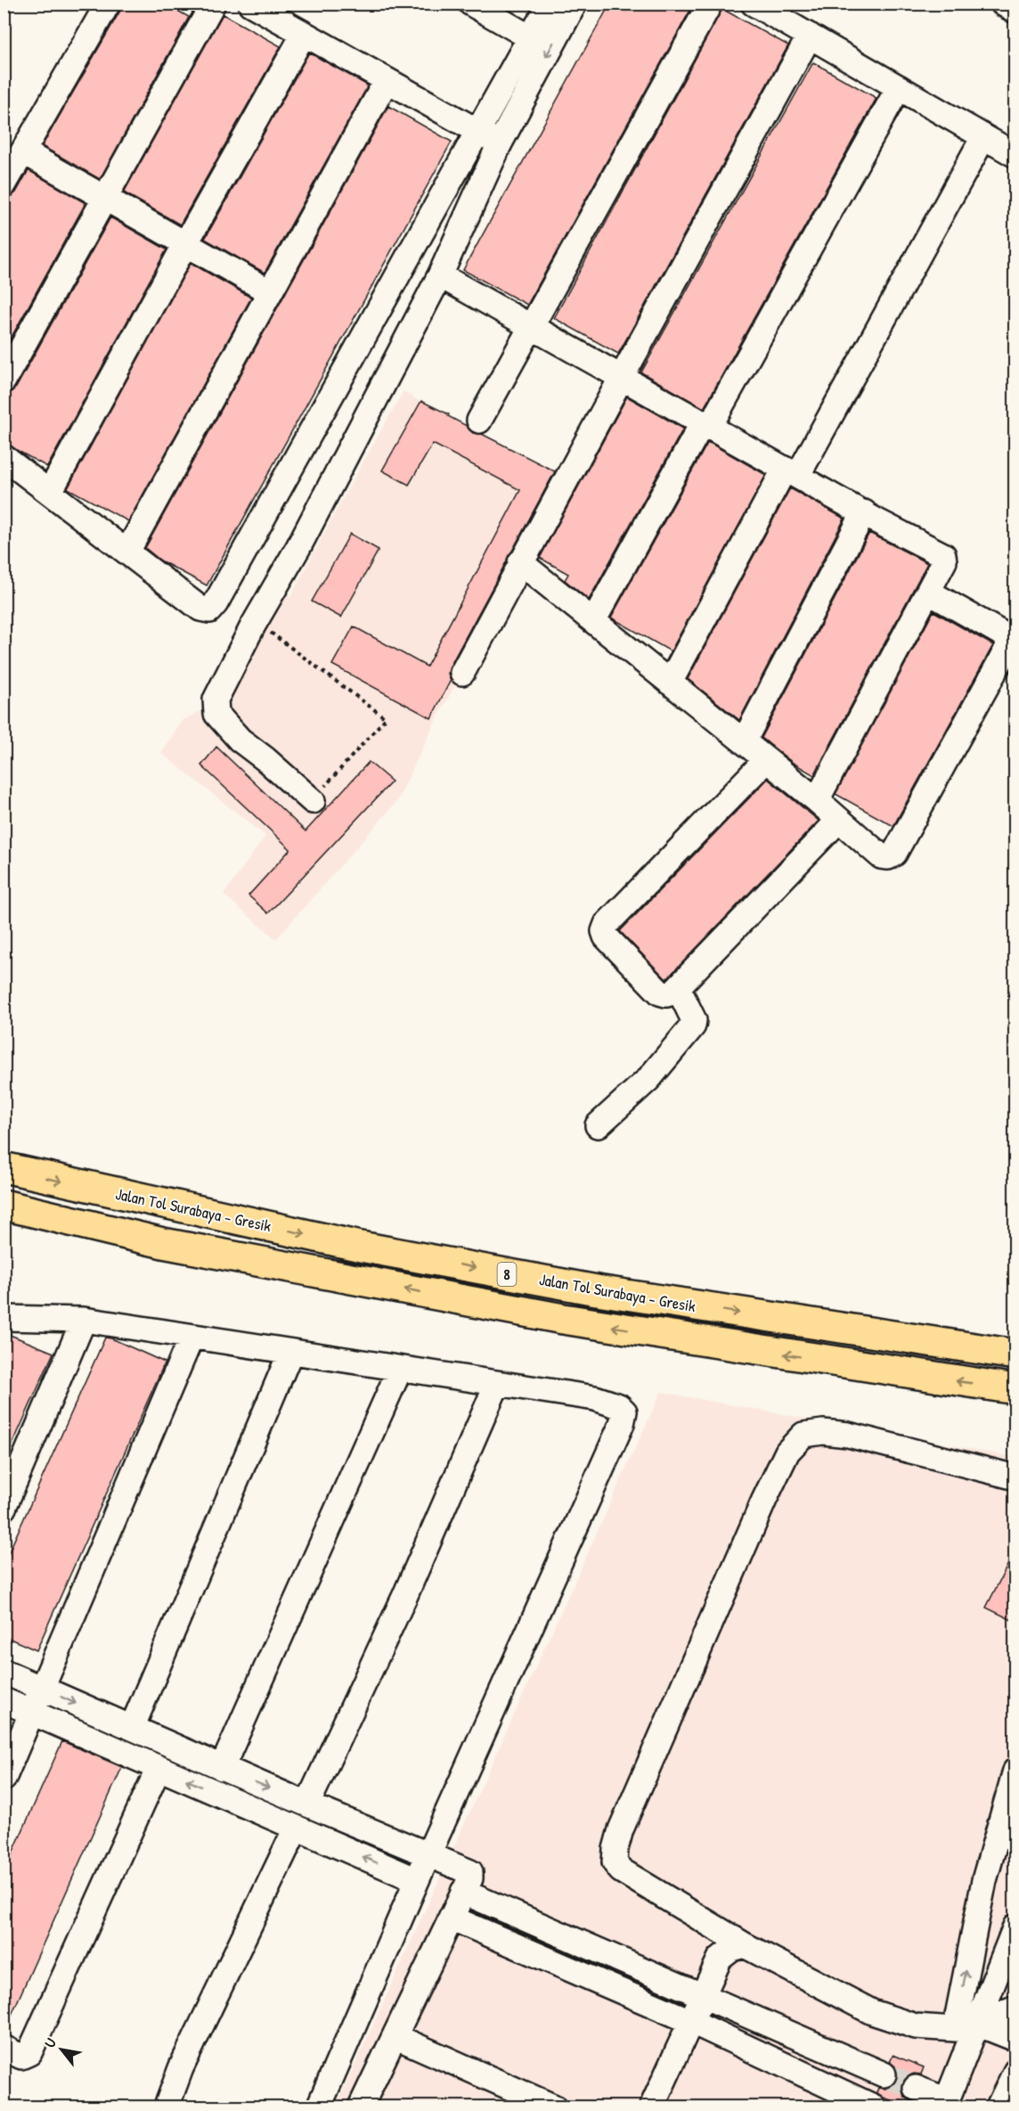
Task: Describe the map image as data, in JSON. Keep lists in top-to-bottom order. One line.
{"streets":{"highway":["Jalan Tol Surabaya - Gresik","8"]},"north":"top left"}
